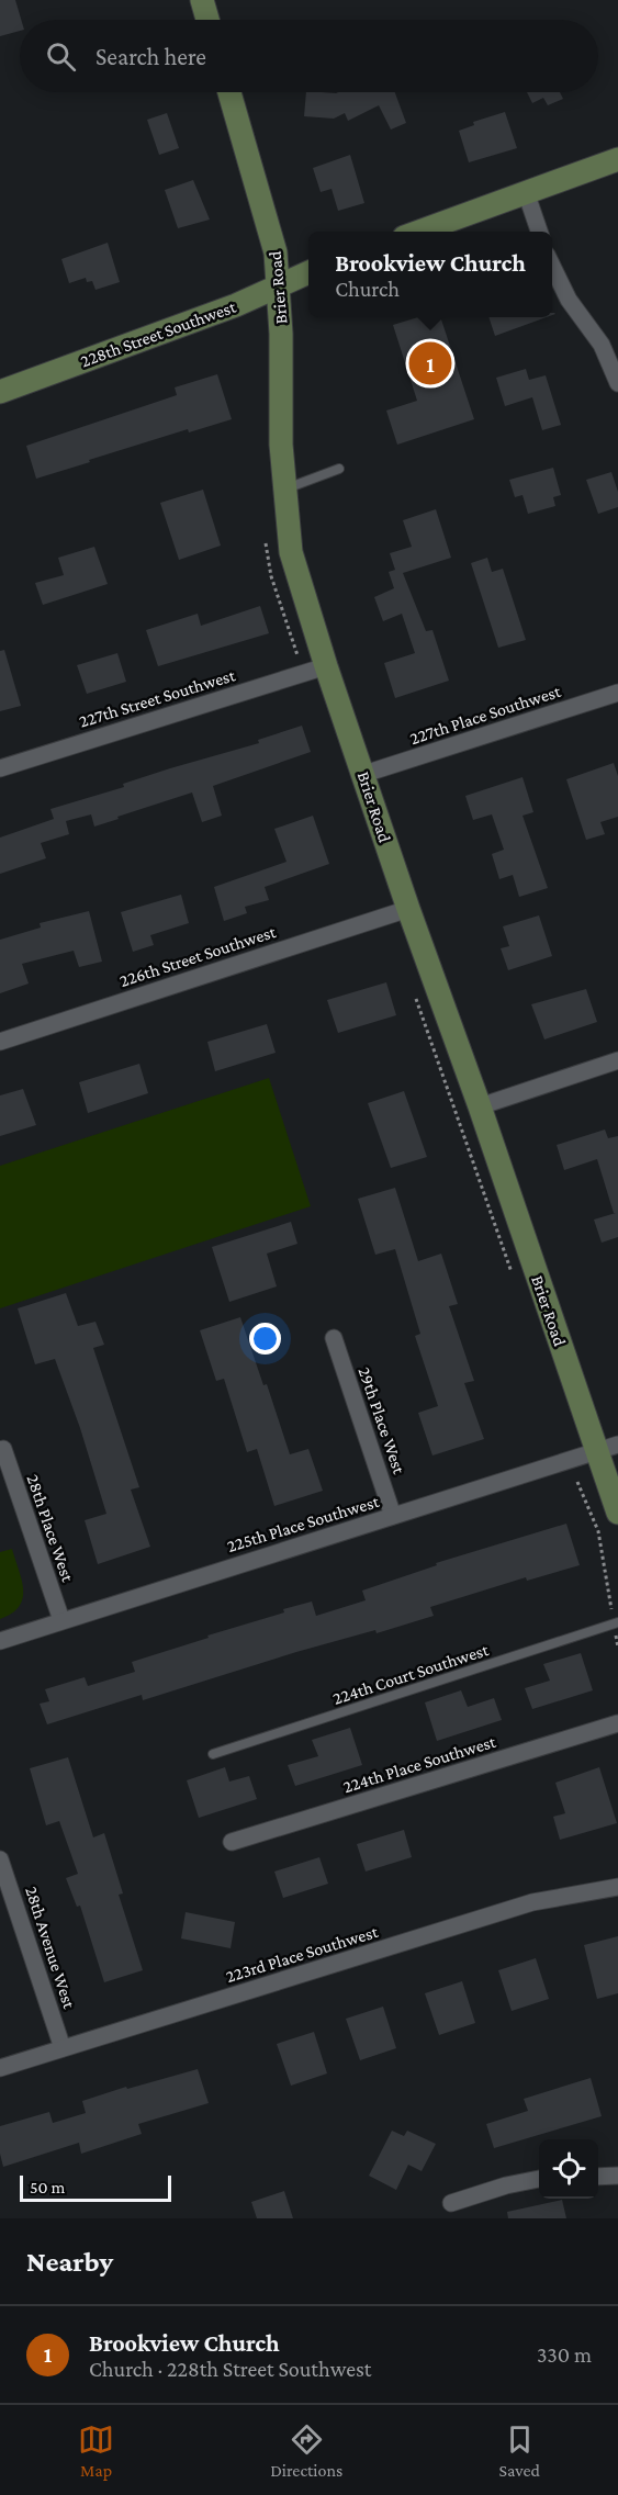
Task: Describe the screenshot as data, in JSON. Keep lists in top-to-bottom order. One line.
{"streets":{"main road":["Brier Road","228th Street Southwest"],"street":["227th Street Southwest","227th Place Southwest","226th Street Southwest","29th Place West","225th Place Southwest","28th Place West","224th Place Southwest","28th Avenue West","223rd Place Southwest"],"lane":["224th Court Southwest"]},"crossings":[["Brier Road","228th Street Southwest"],["Brier Road","227th Street Southwest"],["Brier Road","227th Place Southwest"],["Brier Road","226th Street Southwest"],["Brier Road","225th Place Southwest"],["29th Place West","225th Place Southwest"],["225th Place Southwest","28th Place West"],["28th Avenue West","223rd Place Southwest"]],"scale_bar":"50 m","page":{"search":"Search here","popup":["Brookview Church","Church"],"pins":"1","scale":"50 m","heading":"Nearby","list":[{"mark":"1","name":"Brookview Church","note":"Church · 228th Street Southwest","value":"330 m"}],"nav":["Map","Directions","Saved"]}}
